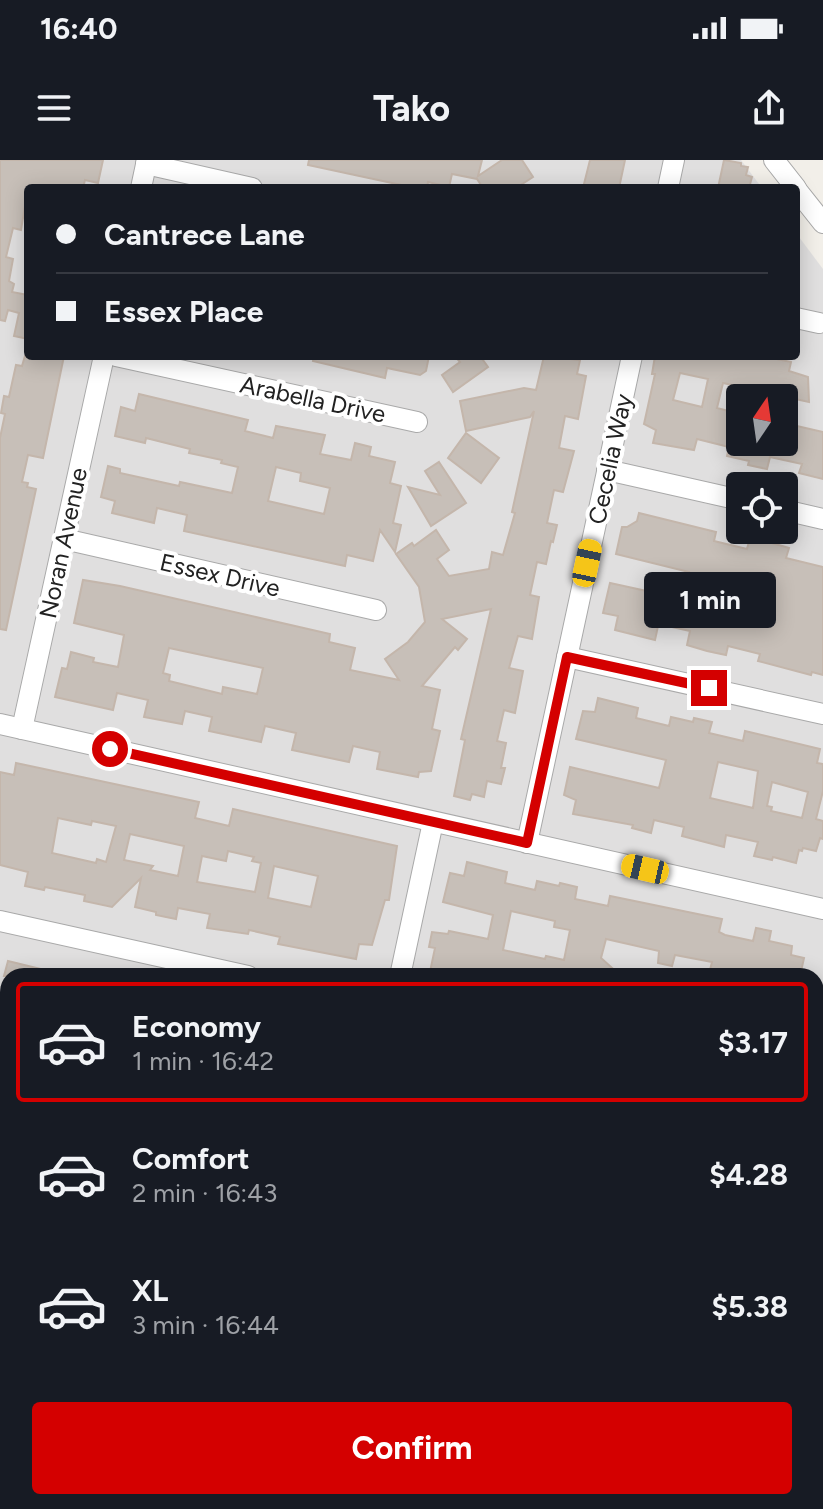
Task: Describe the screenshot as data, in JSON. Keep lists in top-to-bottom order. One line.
{"streets":{"street":["Arabella Drive","Cecelia Way","Noran Avenue","Essex Drive"]},"crossings":[["Noran Avenue","Essex Drive"]],"north":"top","page":{"status":"16:40","header":"Tako","banner":["Cantrece Lane","Essex Place"],"bubble":"1 min","list":[{"name":"Economy","note":"1 min · 16:42","value":"$3.17"},{"name":"Comfort","note":"2 min · 16:43","value":"$4.28"},{"name":"XL","note":"3 min · 16:44","value":"$5.38"}],"buttons":"Confirm"}}
